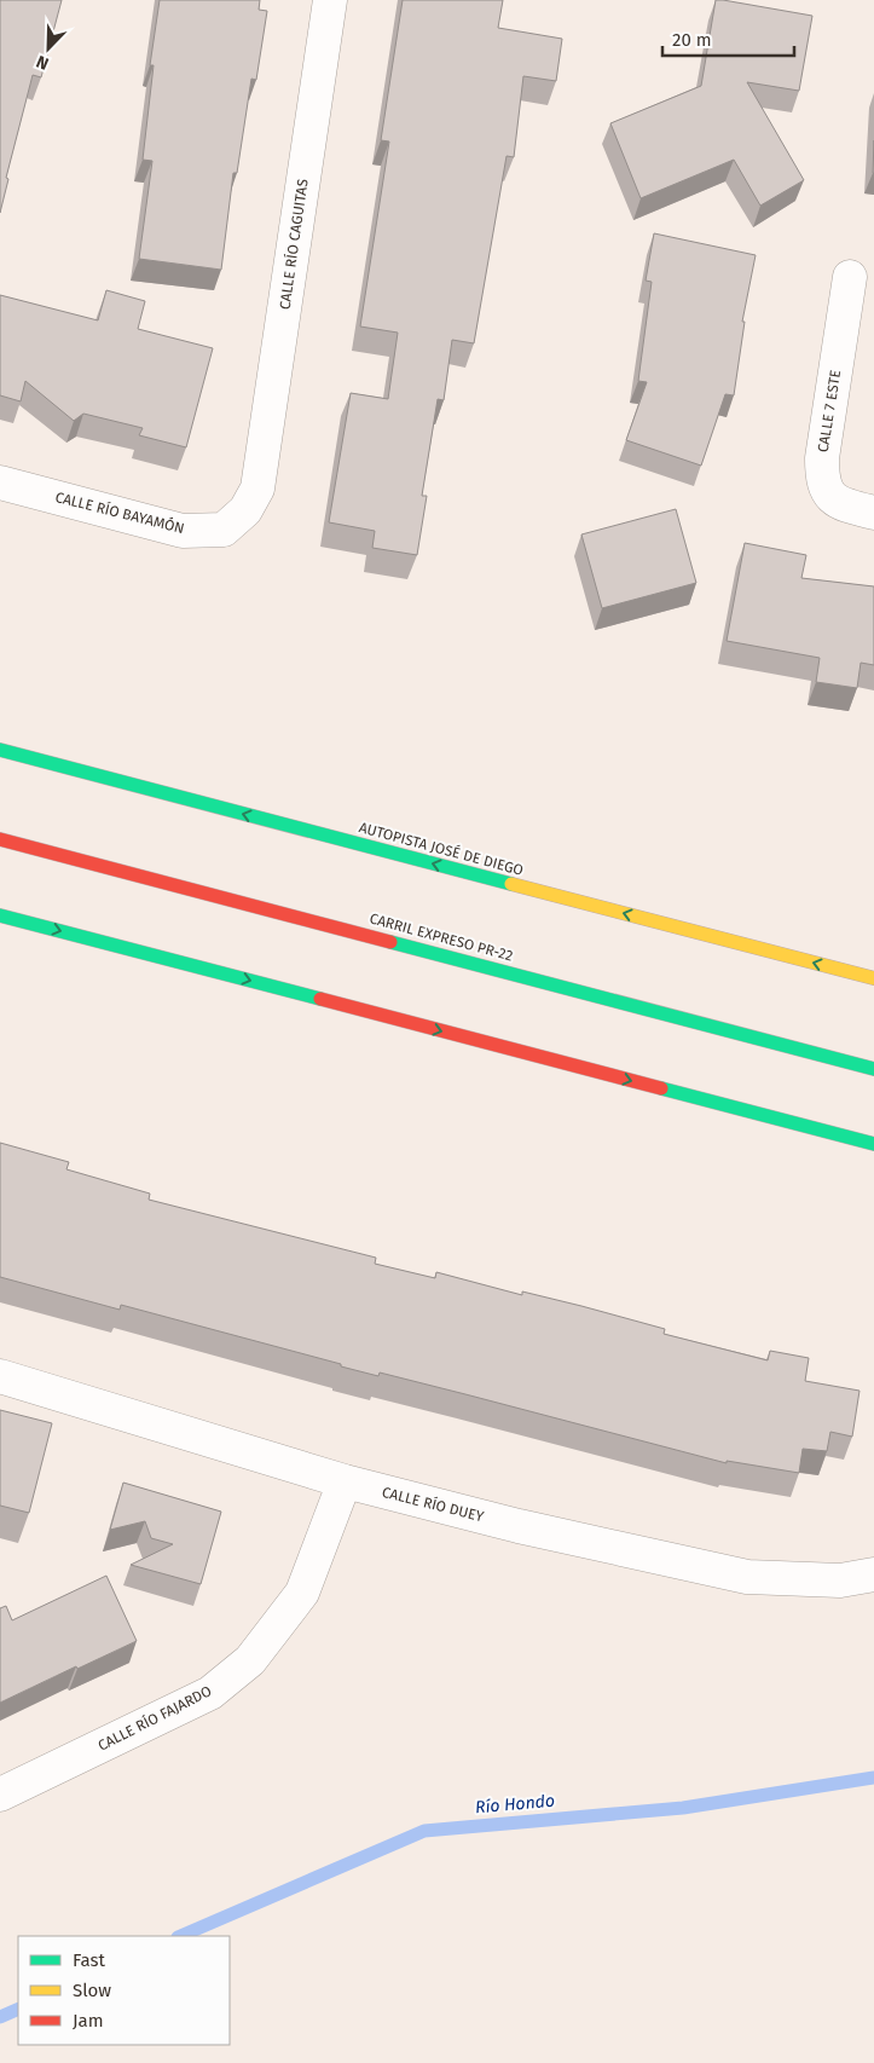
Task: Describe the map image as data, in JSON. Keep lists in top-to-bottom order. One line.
{"streets":{"highway":["AUTOPISTA JOSÉ DE DIEGO","CARRIL EXPRESO PR-22"],"street":["CALLE RÍO CAGUITAS","CALLE 7 ESTE","CALLE RÍO BAYAMÓN","CALLE RÍO DUEY","CALLE RÍO FAJARDO"]},"crossings":[["CALLE RÍO CAGUITAS","CALLE RÍO BAYAMÓN"],["CALLE RÍO DUEY","CALLE RÍO FAJARDO"]],"one_way":["AUTOPISTA JOSÉ DE DIEGO"],"water":["Río Hondo"],"legend":["Fast","Slow","Jam"],"scale_bar":"20 m","north":"bottom left"}
